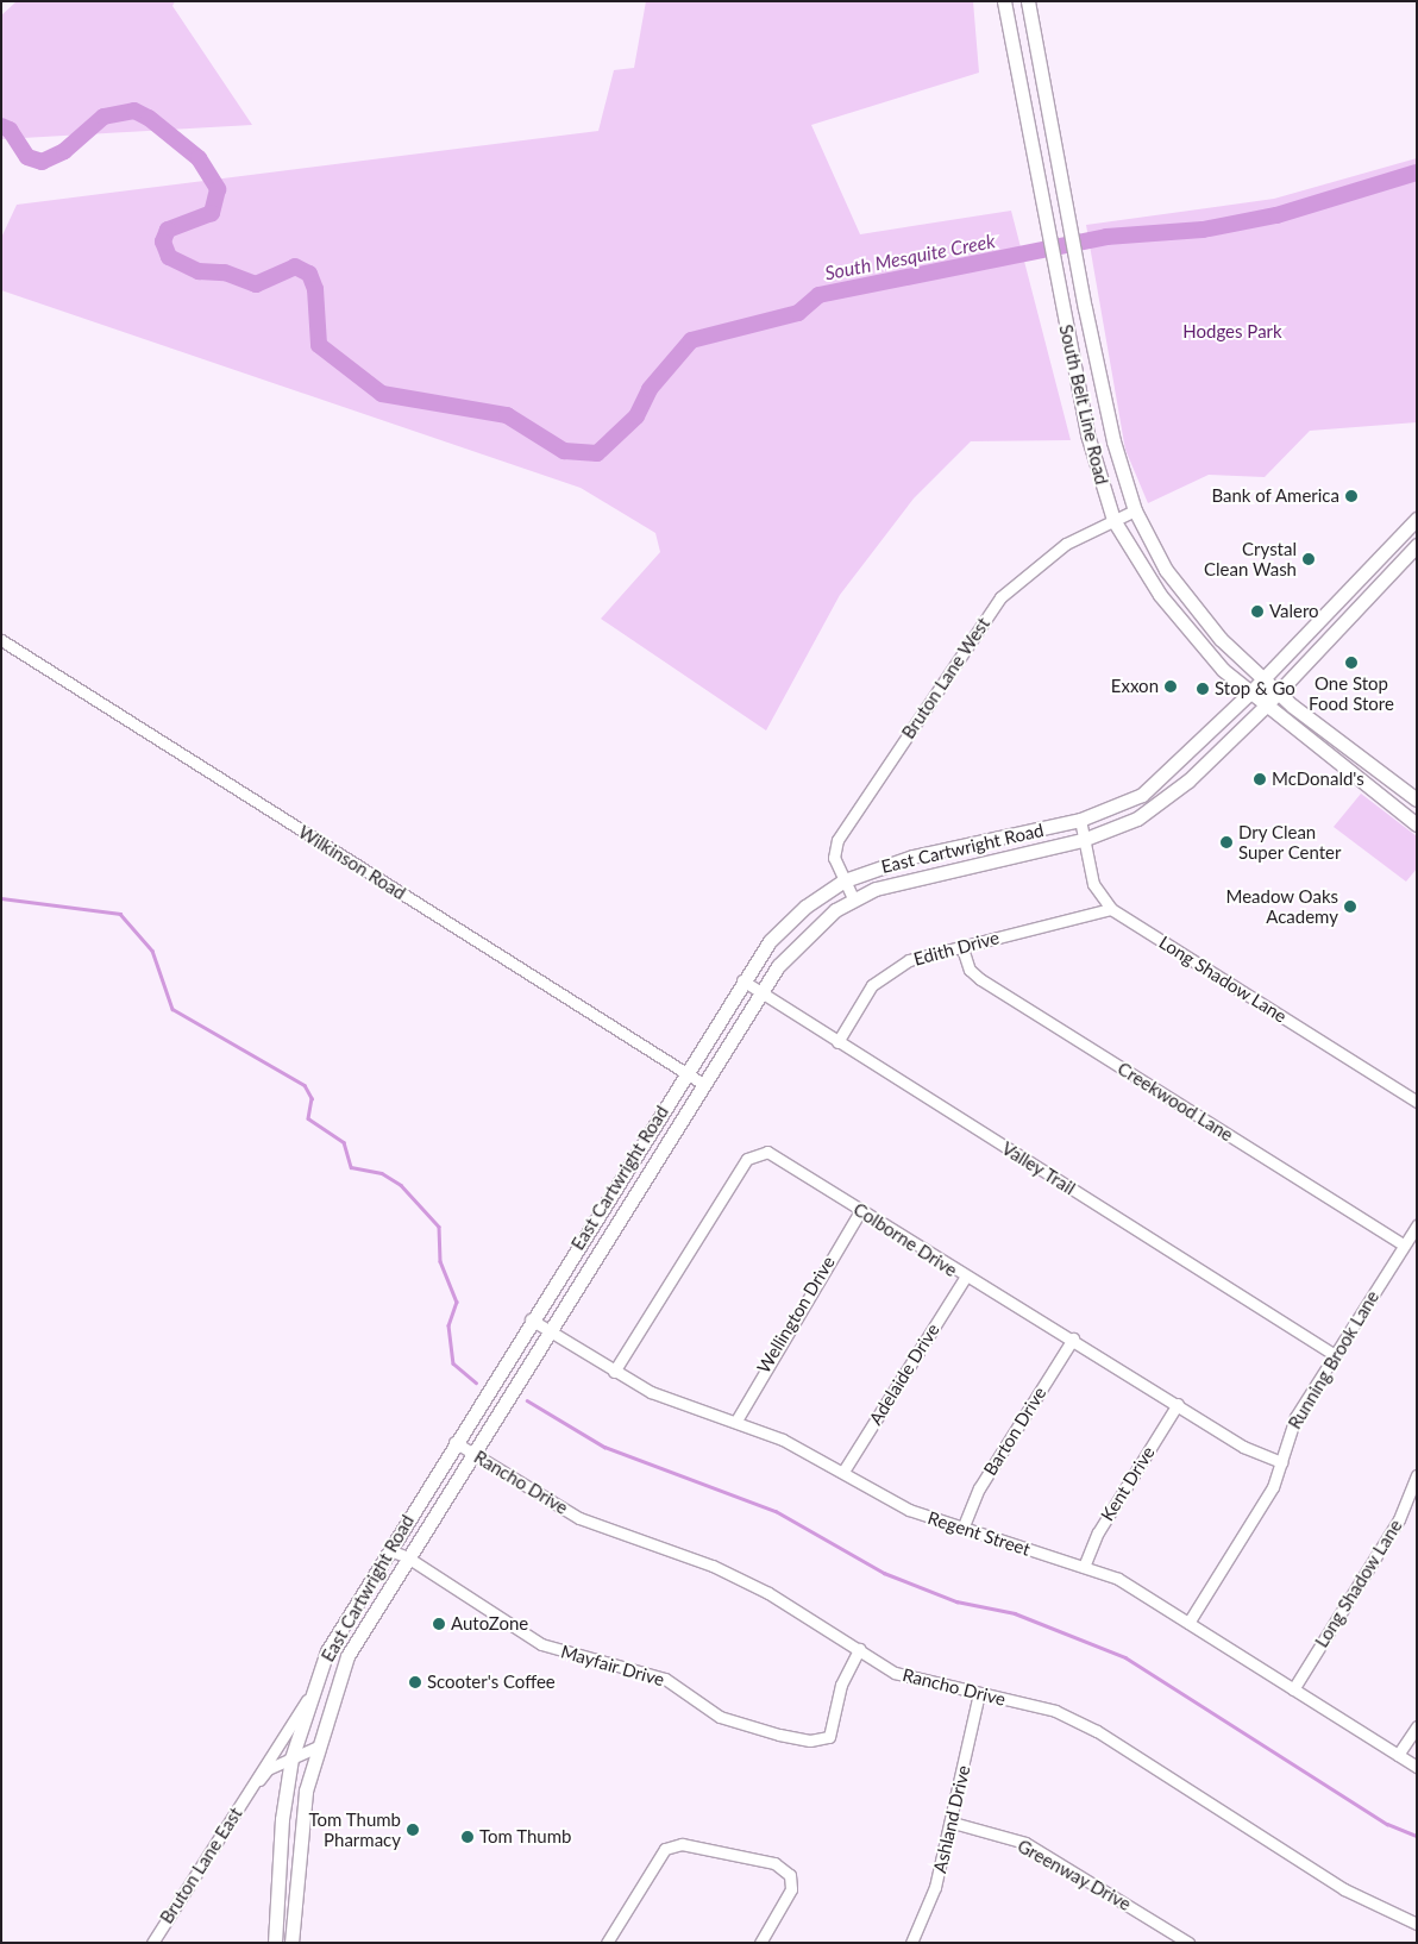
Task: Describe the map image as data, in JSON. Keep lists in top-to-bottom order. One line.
{"streets":{"main road":["South Belt Line Road","East Cartwright Road"],"street":["Bruton Lane West","Wilkinson Road","Edith Drive","Long Shadow Lane","Creekwood Lane","Valley Trail","Colborne Drive","Wellington Drive","Running Brook Lane","Adelaide Drive","Barton Drive","Rancho Drive","Kent Drive","Regent Street","Mayfair Drive","Ashland Drive","Bruton Lane East","Greenway Drive"]},"crossings":[["South Belt Line Road","Bruton Lane West"],["South Belt Line Road","East Cartwright Road"],["Bruton Lane West","East Cartwright Road"],["East Cartwright Road","Wilkinson Road"],["East Cartwright Road","Long Shadow Lane"],["East Cartwright Road","Valley Trail"],["East Cartwright Road","Rancho Drive"],["East Cartwright Road","Regent Street"],["East Cartwright Road","Mayfair Drive"],["East Cartwright Road","Bruton Lane East"],["Edith Drive","Long Shadow Lane"],["Edith Drive","Creekwood Lane"],["Edith Drive","Valley Trail"],["Long Shadow Lane","Regent Street"],["Creekwood Lane","Running Brook Lane"],["Valley Trail","Running Brook Lane"],["Colborne Drive","Wellington Drive"],["Colborne Drive","Running Brook Lane"],["Colborne Drive","Adelaide Drive"],["Colborne Drive","Barton Drive"],["Colborne Drive","Kent Drive"],["Colborne Drive","Regent Street"],["Wellington Drive","Regent Street"],["Running Brook Lane","Regent Street"],["Adelaide Drive","Regent Street"],["Barton Drive","Regent Street"],["Rancho Drive","Mayfair Drive"],["Rancho Drive","Ashland Drive"],["Kent Drive","Regent Street"],["Ashland Drive","Greenway Drive"]],"water":["South Mesquite Creek"],"parks":["Hodges Park"],"places":["Bank of America","Crystal Clean Wash","Valero","One Stop Food Store","Exxon","Stop & Go","McDonald's","Dry Clean Super Center","Meadow Oaks Academy","AutoZone","Scooter's Coffee","Tom Thumb Pharmacy","Tom Thumb"]}
